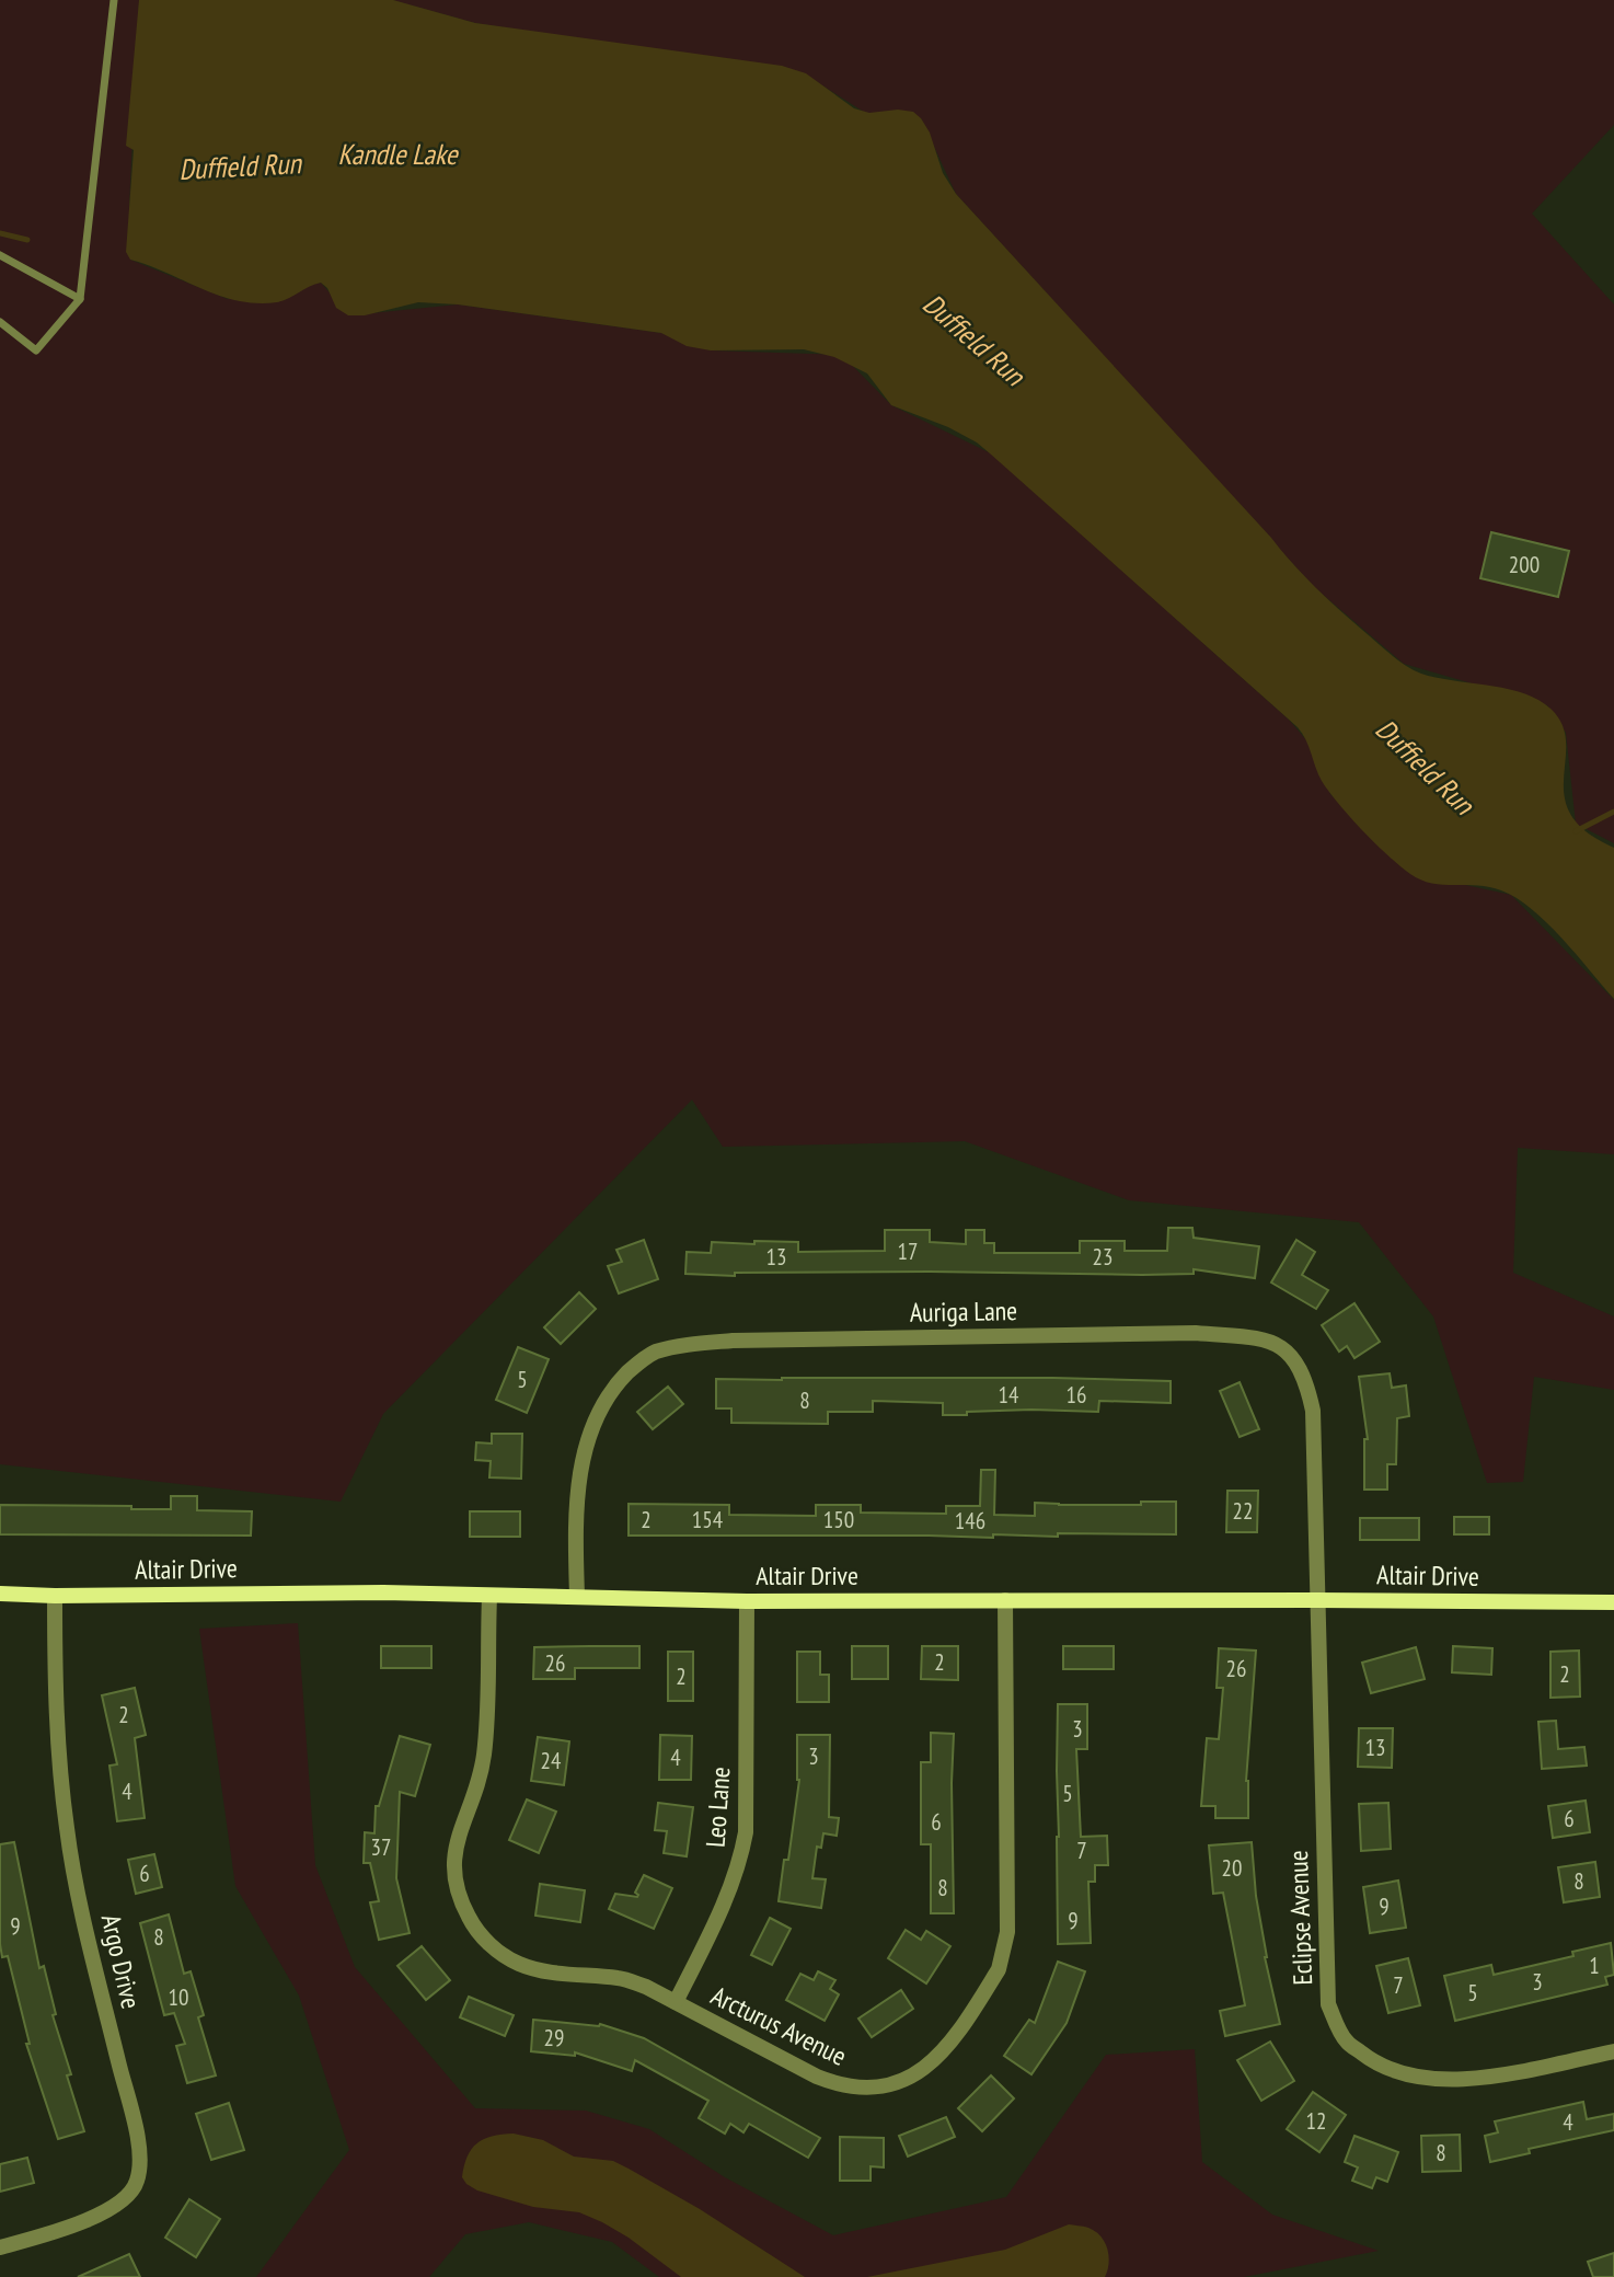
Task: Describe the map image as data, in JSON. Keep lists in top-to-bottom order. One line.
{"streets":{"street":["Auriga Lane","Altair Drive","Leo Lane","Eclipse Avenue","Argo Drive","Arcturus Avenue"]},"crossings":[["Auriga Lane","Altair Drive"],["Auriga Lane","Eclipse Avenue"],["Altair Drive","Leo Lane"],["Altair Drive","Eclipse Avenue"],["Altair Drive","Argo Drive"],["Altair Drive","Arcturus Avenue"],["Leo Lane","Arcturus Avenue"]],"water":["Kandle Lake","Duffield Run"],"house_numbers":["200","17","13","23","5","14","16","8","22","2","154","150","146","2","26","26","2","2","2","3","13","3","4","24","4","5","6","6","37","7","20","6","8","8","9","9","9","8","1","3","7","5","10","29","12","4","8"]}
